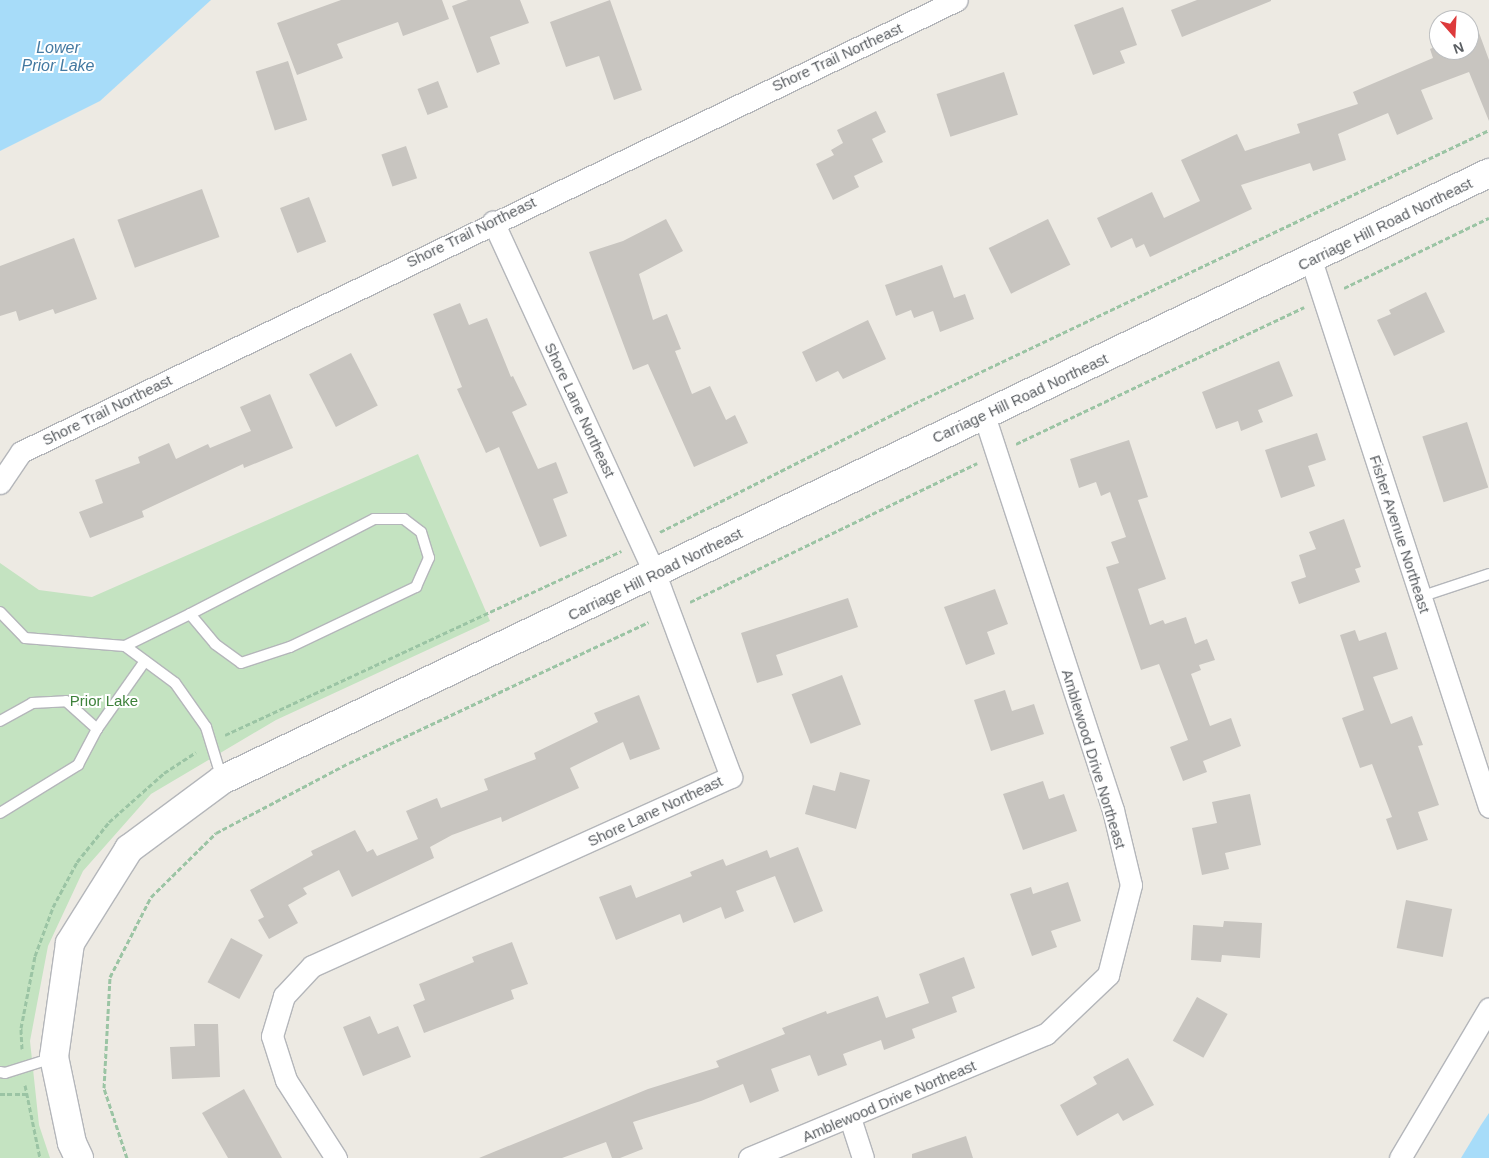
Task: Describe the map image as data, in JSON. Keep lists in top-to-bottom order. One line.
{"streets":{"street":["Shore Trail Northeast","Carriage Hill Road Northeast","Shore Lane Northeast","Fisher Avenue Northeast","Amblewood Drive Northeast"]},"crossings":[["Shore Trail Northeast","Shore Lane Northeast"],["Carriage Hill Road Northeast","Shore Lane Northeast"],["Carriage Hill Road Northeast","Fisher Avenue Northeast"],["Carriage Hill Road Northeast","Amblewood Drive Northeast"]],"water":["Lower Prior Lake"],"parks":["Prior Lake"],"north":"bottom"}
